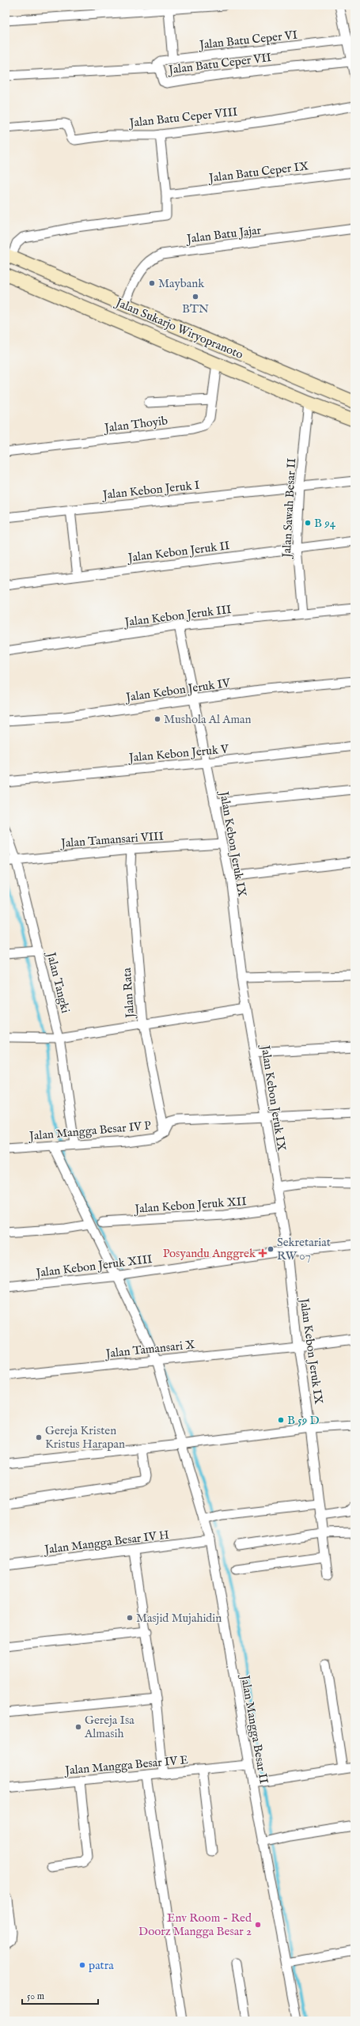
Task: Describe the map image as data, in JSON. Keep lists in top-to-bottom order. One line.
{"streets":{"main road":["Jalan Sukarjo Wiryopranoto"],"street":["Jalan Batu Ceper VI","Jalan Batu Ceper VII","Jalan Batu Ceper VIII","Jalan Batu Ceper IX","Jalan Batu Jajar","Jalan Thoyib","Jalan Kebon Jeruk I","Jalan Sawah Besar II","Jalan Kebon Jeruk II","Jalan Kebon Jeruk III","Jalan Kebon Jeruk IV","Jalan Kebon Jeruk V","Jalan Tamansari VIII","Jalan Kebon Jeruk IX","Jalan Tangki","Jalan Rata","Jalan Mangga Besar IV P","Jalan Kebon Jeruk XII","Jalan Kebon Jeruk XIII","Jalan Tamansari X","Jalan Mangga Besar IV H","Jalan Mangga Besar II","Jalan Mangga Besar IV E"]},"crossings":[["Jalan Batu Ceper VI","Jalan Batu Ceper VII"],["Jalan Batu Jajar","Jalan Sukarjo Wiryopranoto"],["Jalan Sukarjo Wiryopranoto","Jalan Thoyib"],["Jalan Sukarjo Wiryopranoto","Jalan Sawah Besar II"],["Jalan Kebon Jeruk I","Jalan Sawah Besar II"],["Jalan Sawah Besar II","Jalan Kebon Jeruk II"],["Jalan Sawah Besar II","Jalan Kebon Jeruk III"],["Jalan Kebon Jeruk III","Jalan Kebon Jeruk IX"],["Jalan Kebon Jeruk IV","Jalan Kebon Jeruk IX"],["Jalan Kebon Jeruk V","Jalan Kebon Jeruk IX"],["Jalan Tamansari VIII","Jalan Kebon Jeruk IX"],["Jalan Tamansari VIII","Jalan Tangki"],["Jalan Tamansari VIII","Jalan Rata"],["Jalan Kebon Jeruk IX","Jalan Mangga Besar IV P"],["Jalan Kebon Jeruk IX","Jalan Kebon Jeruk XII"],["Jalan Kebon Jeruk IX","Jalan Kebon Jeruk XIII"],["Jalan Kebon Jeruk IX","Jalan Tamansari X"],["Jalan Tangki","Jalan Mangga Besar IV P"],["Jalan Rata","Jalan Mangga Besar IV P"],["Jalan Mangga Besar IV P","Jalan Mangga Besar II"],["Jalan Kebon Jeruk XIII","Jalan Mangga Besar II"],["Jalan Tamansari X","Jalan Mangga Besar II"],["Jalan Mangga Besar IV H","Jalan Mangga Besar II"],["Jalan Mangga Besar II","Jalan Mangga Besar IV E"]],"places":{"other":["Maybank","BTN","B 94","Mushola Al Aman","Sekretariat RW 07","B 59 D","Gereja Kristen Kristus Harapan","Masjid Mujahidin","Gereja Isa Almasih","Env Room - Red Doorz Mangga Besar 2","patra"],"health":["Posyandu Anggrek"]},"scale_bar":"50 m"}
